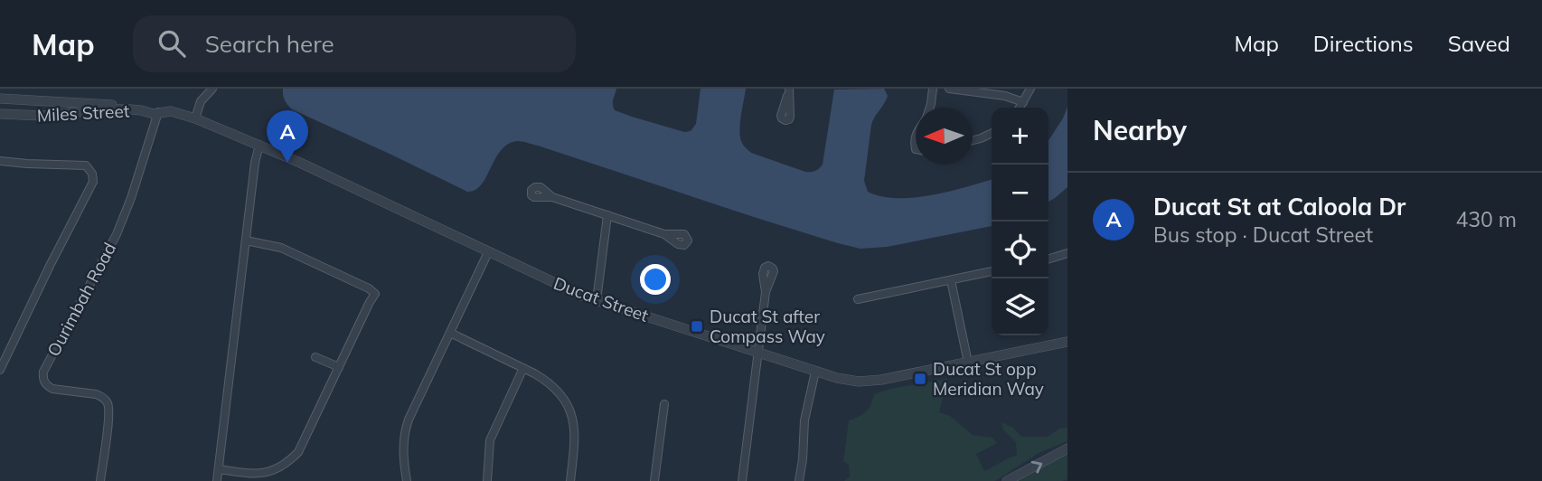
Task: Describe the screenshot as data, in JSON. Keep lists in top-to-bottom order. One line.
{"streets":{"street":["Miles Street","Ourimbah Road","Ducat Street"]},"crossings":[["Miles Street","Ourimbah Road"],["Miles Street","Ducat Street"],["Ourimbah Road","Ducat Street"]],"places":{"transit":["Ducat St after Compass Way","Ducat St opp Meridian Way"]},"north":"left","page":{"header":"Map","search":"Search here","nav":["Map","Directions","Saved"],"heading":"Nearby","map_buttons":["+","−"],"pins":"A","list":[{"mark":"A","name":"Ducat St at Caloola Dr","note":"Bus stop · Ducat Street","value":"430 m"}]}}
